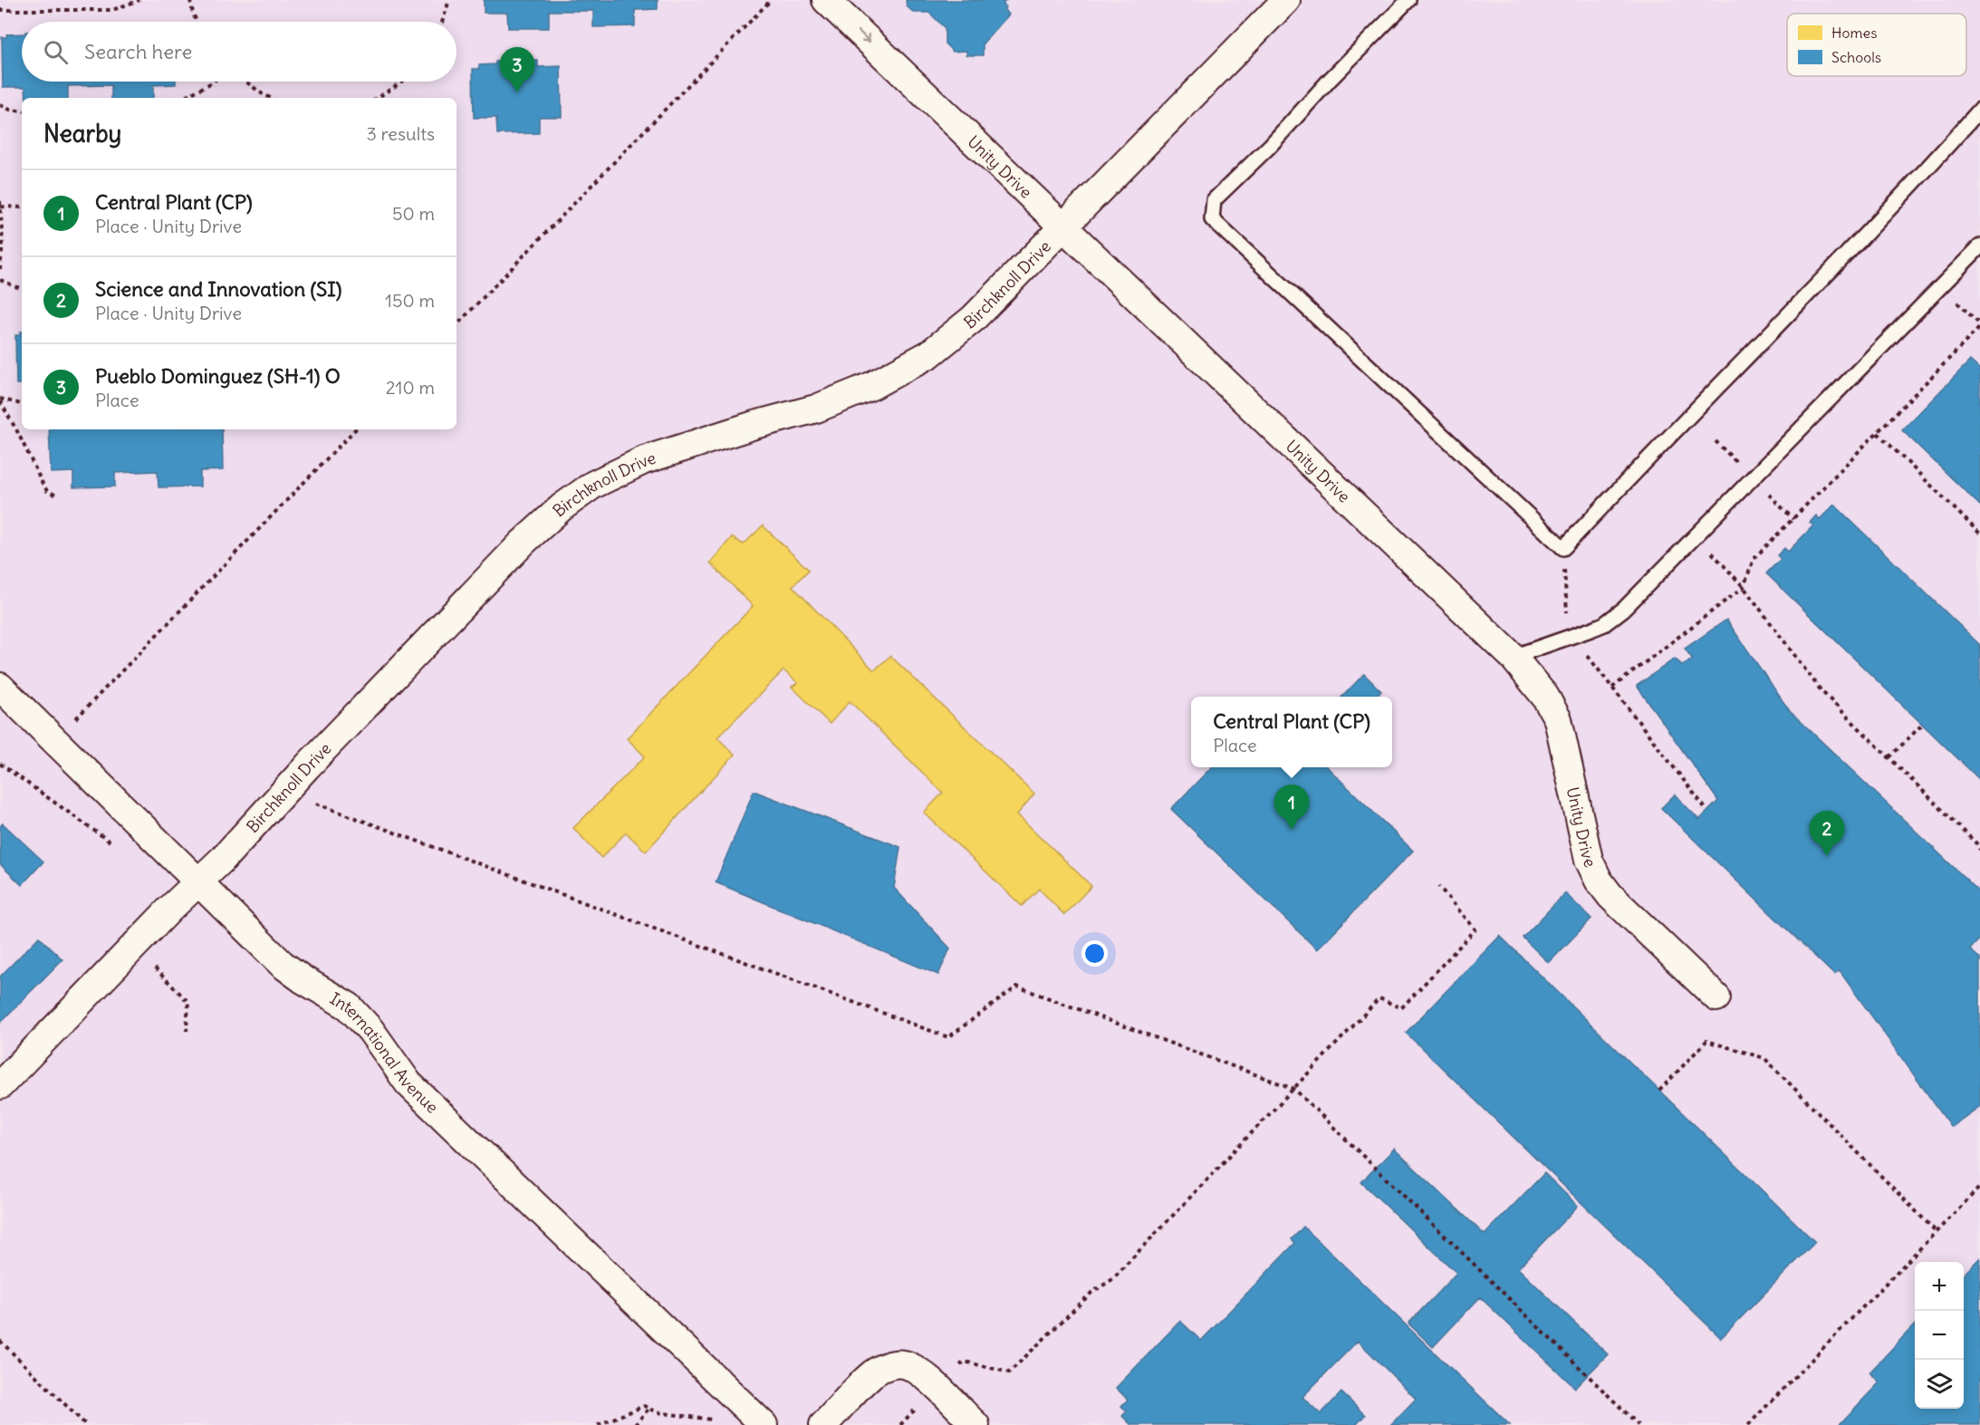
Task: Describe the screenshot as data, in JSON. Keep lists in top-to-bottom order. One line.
{"streets":{"street":["Unity Drive","Birchknoll Drive","International Avenue"]},"crossings":[["Unity Drive","Birchknoll Drive"],["Birchknoll Drive","International Avenue"]],"legend":["Homes","Schools"],"page":{"search":"Search here","pins":["3","1","2"],"heading":["Nearby","3 results"],"list":[{"mark":"1","name":"Central Plant (CP)","note":"Place · Unity Drive","value":"50 m"},{"mark":"2","name":"Science and Innovation (SI)","note":"Place · Unity Drive","value":"150 m"},{"mark":"3","name":"Pueblo Dominguez (SH-1) O","note":"Place","value":"210 m"}],"popup":["Central Plant (CP)","Place"],"map_buttons":["+","−"]}}
